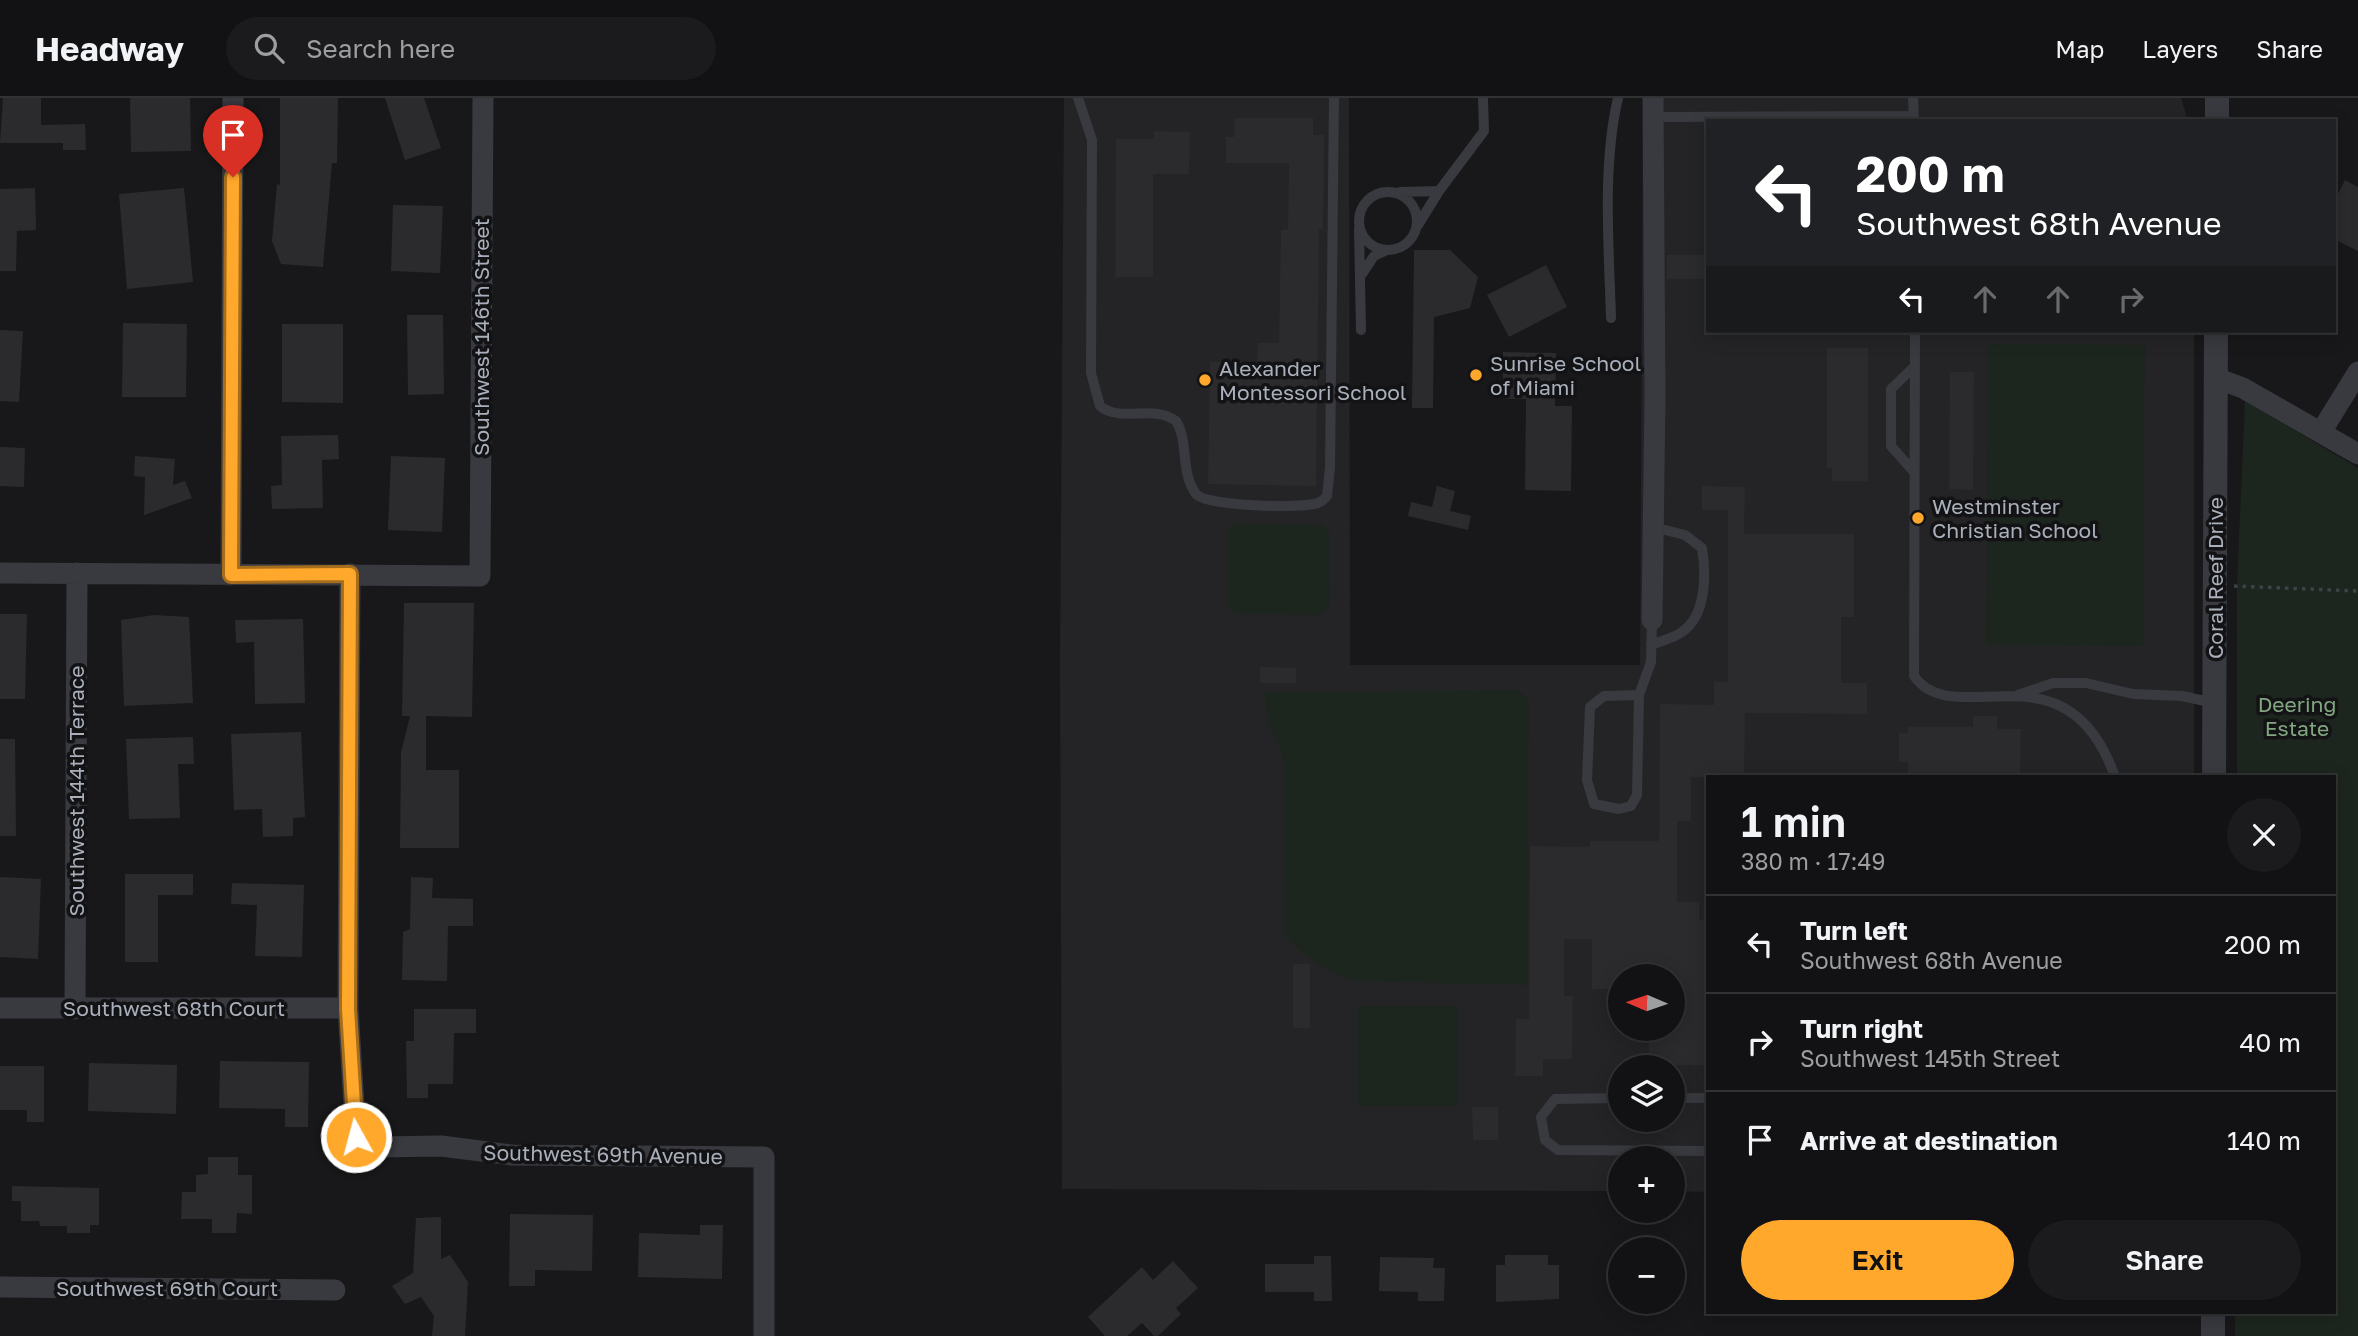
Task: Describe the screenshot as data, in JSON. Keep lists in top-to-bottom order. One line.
{"streets":{"street":["Southwest 146th Street","Coral Reef Drive","Southwest 144th Terrace","Southwest 68th Court","Southwest 69th Avenue","Southwest 69th Court"]},"crossings":[["Southwest 144th Terrace","Southwest 68th Court"],["Southwest 68th Court","Southwest 69th Avenue"]],"parks":["Deering Estate"],"places":["Sunrise School of Miami","Alexander Montessori School","Westminster Christian School"],"north":"left","page":{"header":"Headway","search":"Search here","nav":["Map","Layers","Share"],"turn":["200 m","Southwest 68th Avenue"],"heading":["1 min","380 m · 17:49"],"list":[{"name":"Turn left","note":"Southwest 68th Avenue","value":"200 m"},{"name":"Turn right","note":"Southwest 145th Street","value":"40 m"},{"name":"Arrive at destination","value":"140 m"}],"map_buttons":["+","−"],"buttons":["Exit","Share"]}}
